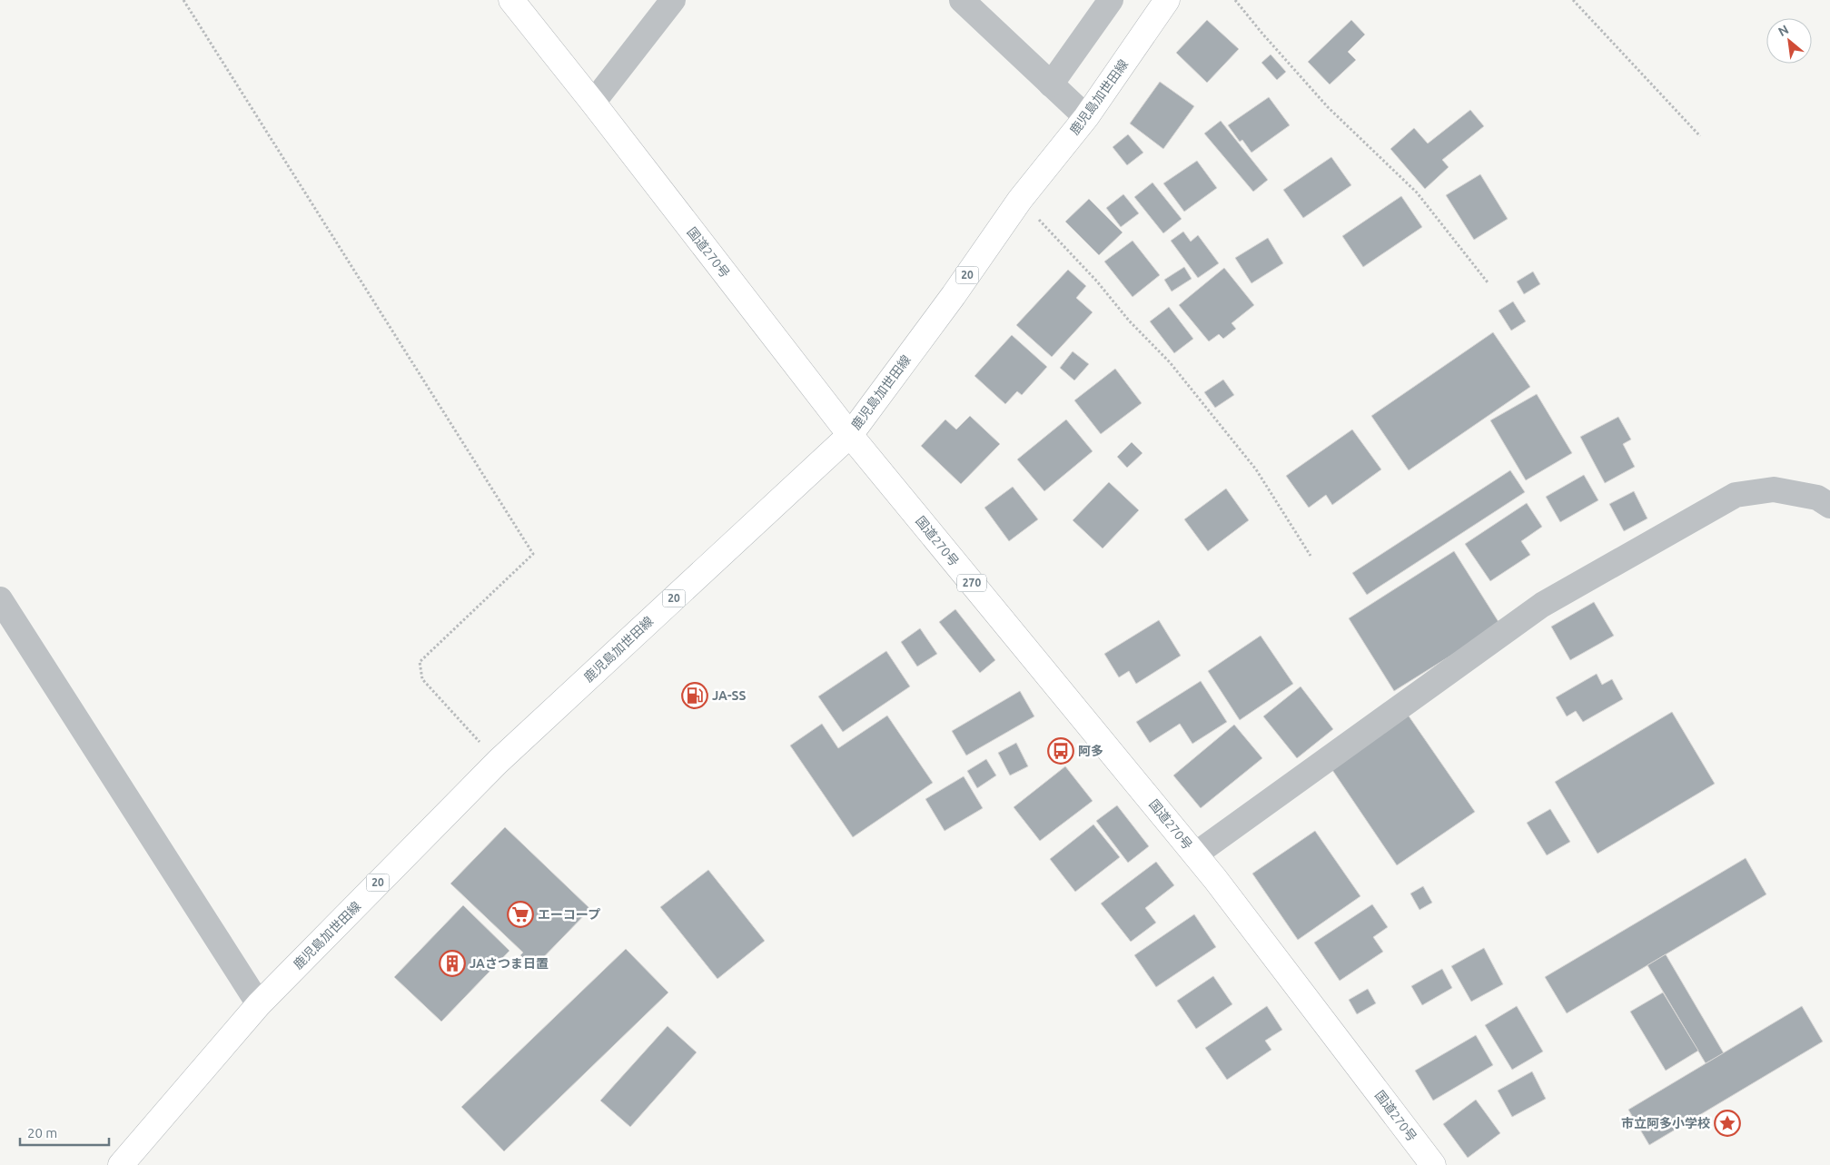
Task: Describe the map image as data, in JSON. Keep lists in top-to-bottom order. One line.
{"streets":{"main road":["鹿児島加世田線","国道270号","20","270"]},"crossings":[["鹿児島加世田線","国道270号"]],"places":{"fuel station":["JA-SS"],"bus stop":["阿多"],"supermarket":["エーコープ"],"building":["JAさつま日置"],"place":["市立阿多小学校"]},"scale_bar":"20 m","north":"top left"}
